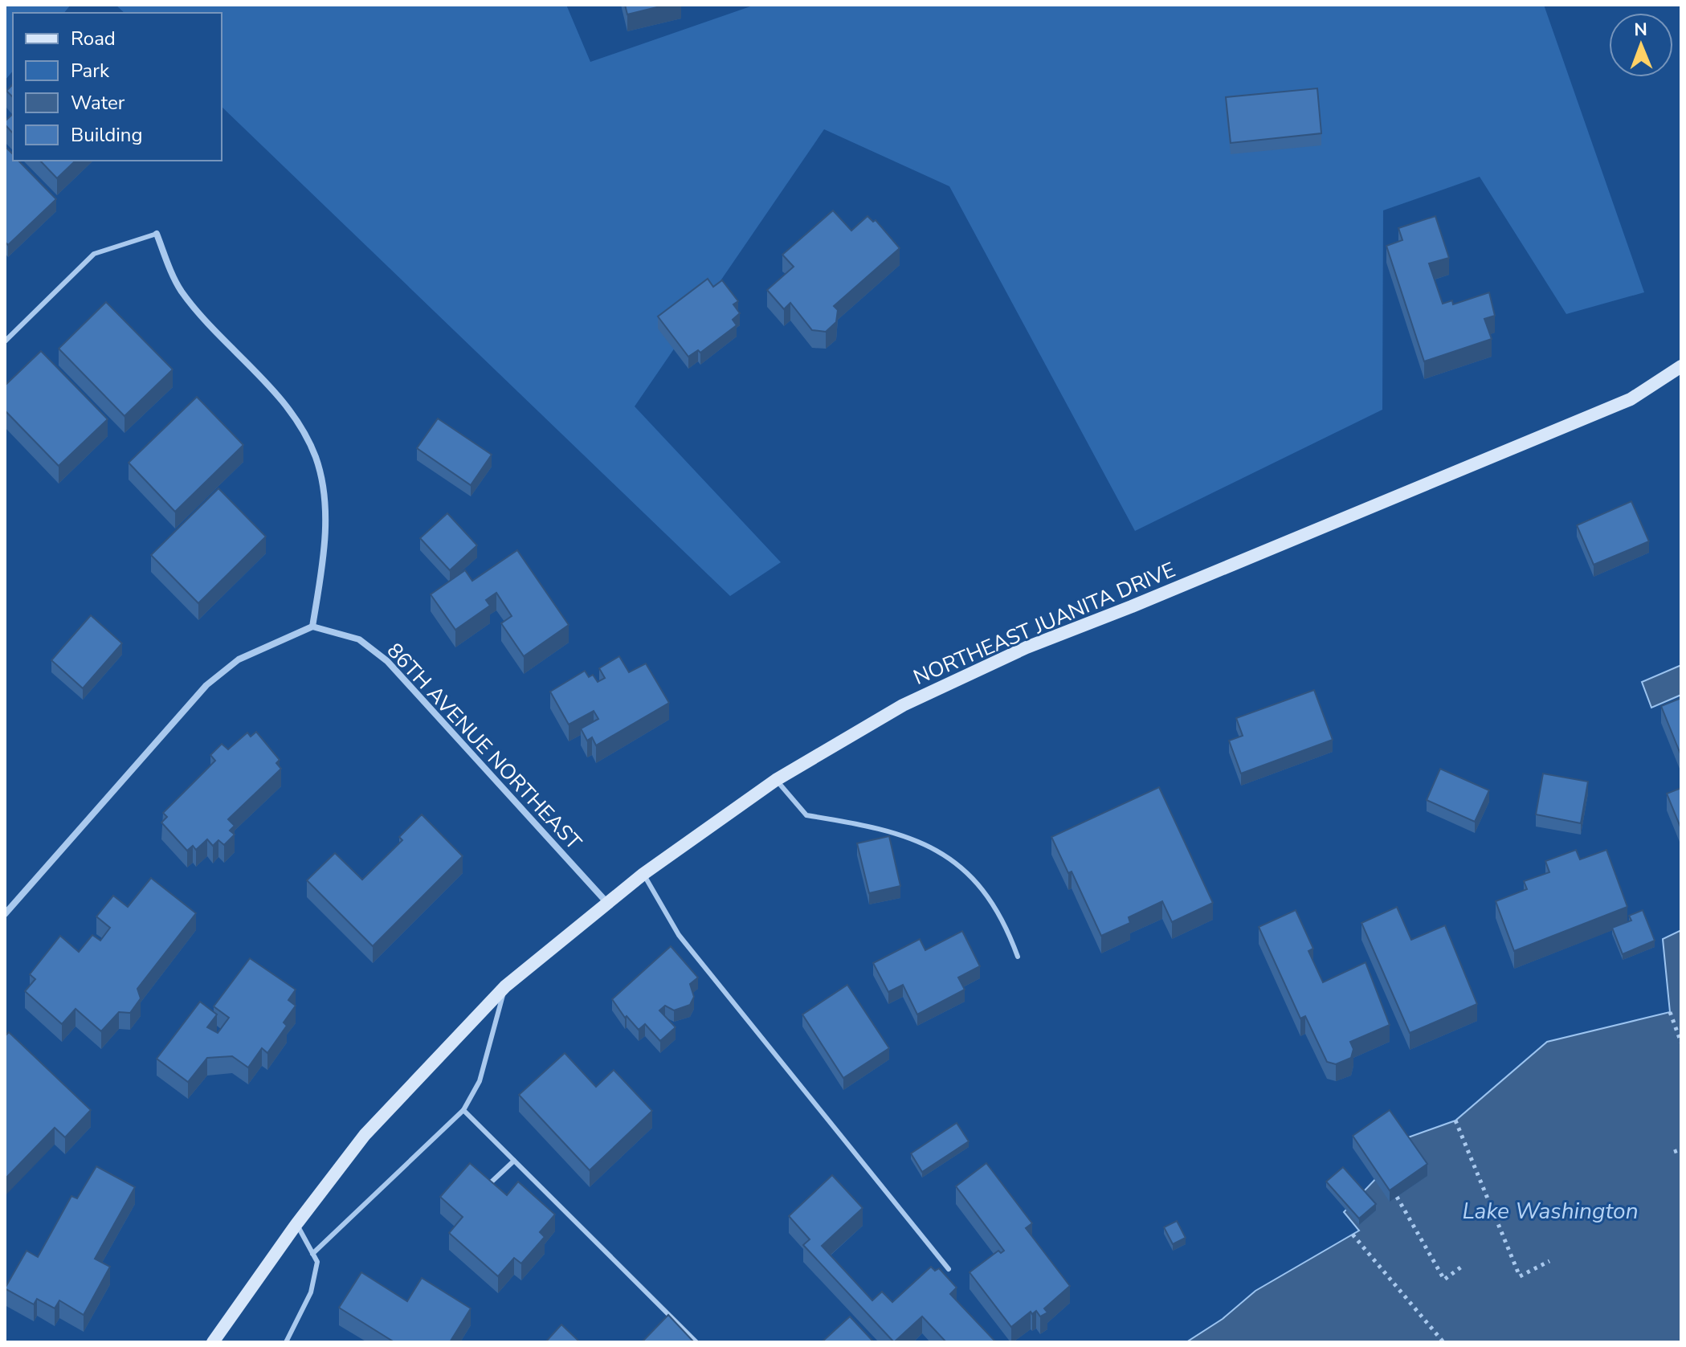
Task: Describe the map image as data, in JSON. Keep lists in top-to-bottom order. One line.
{"streets":{"main road":["NORTHEAST JUANITA DRIVE"],"street":["86TH AVENUE NORTHEAST"]},"crossings":[["NORTHEAST JUANITA DRIVE","86TH AVENUE NORTHEAST"]],"water":["Lake Washington"],"legend":["Road","Park","Water","Building"],"north":"top"}
